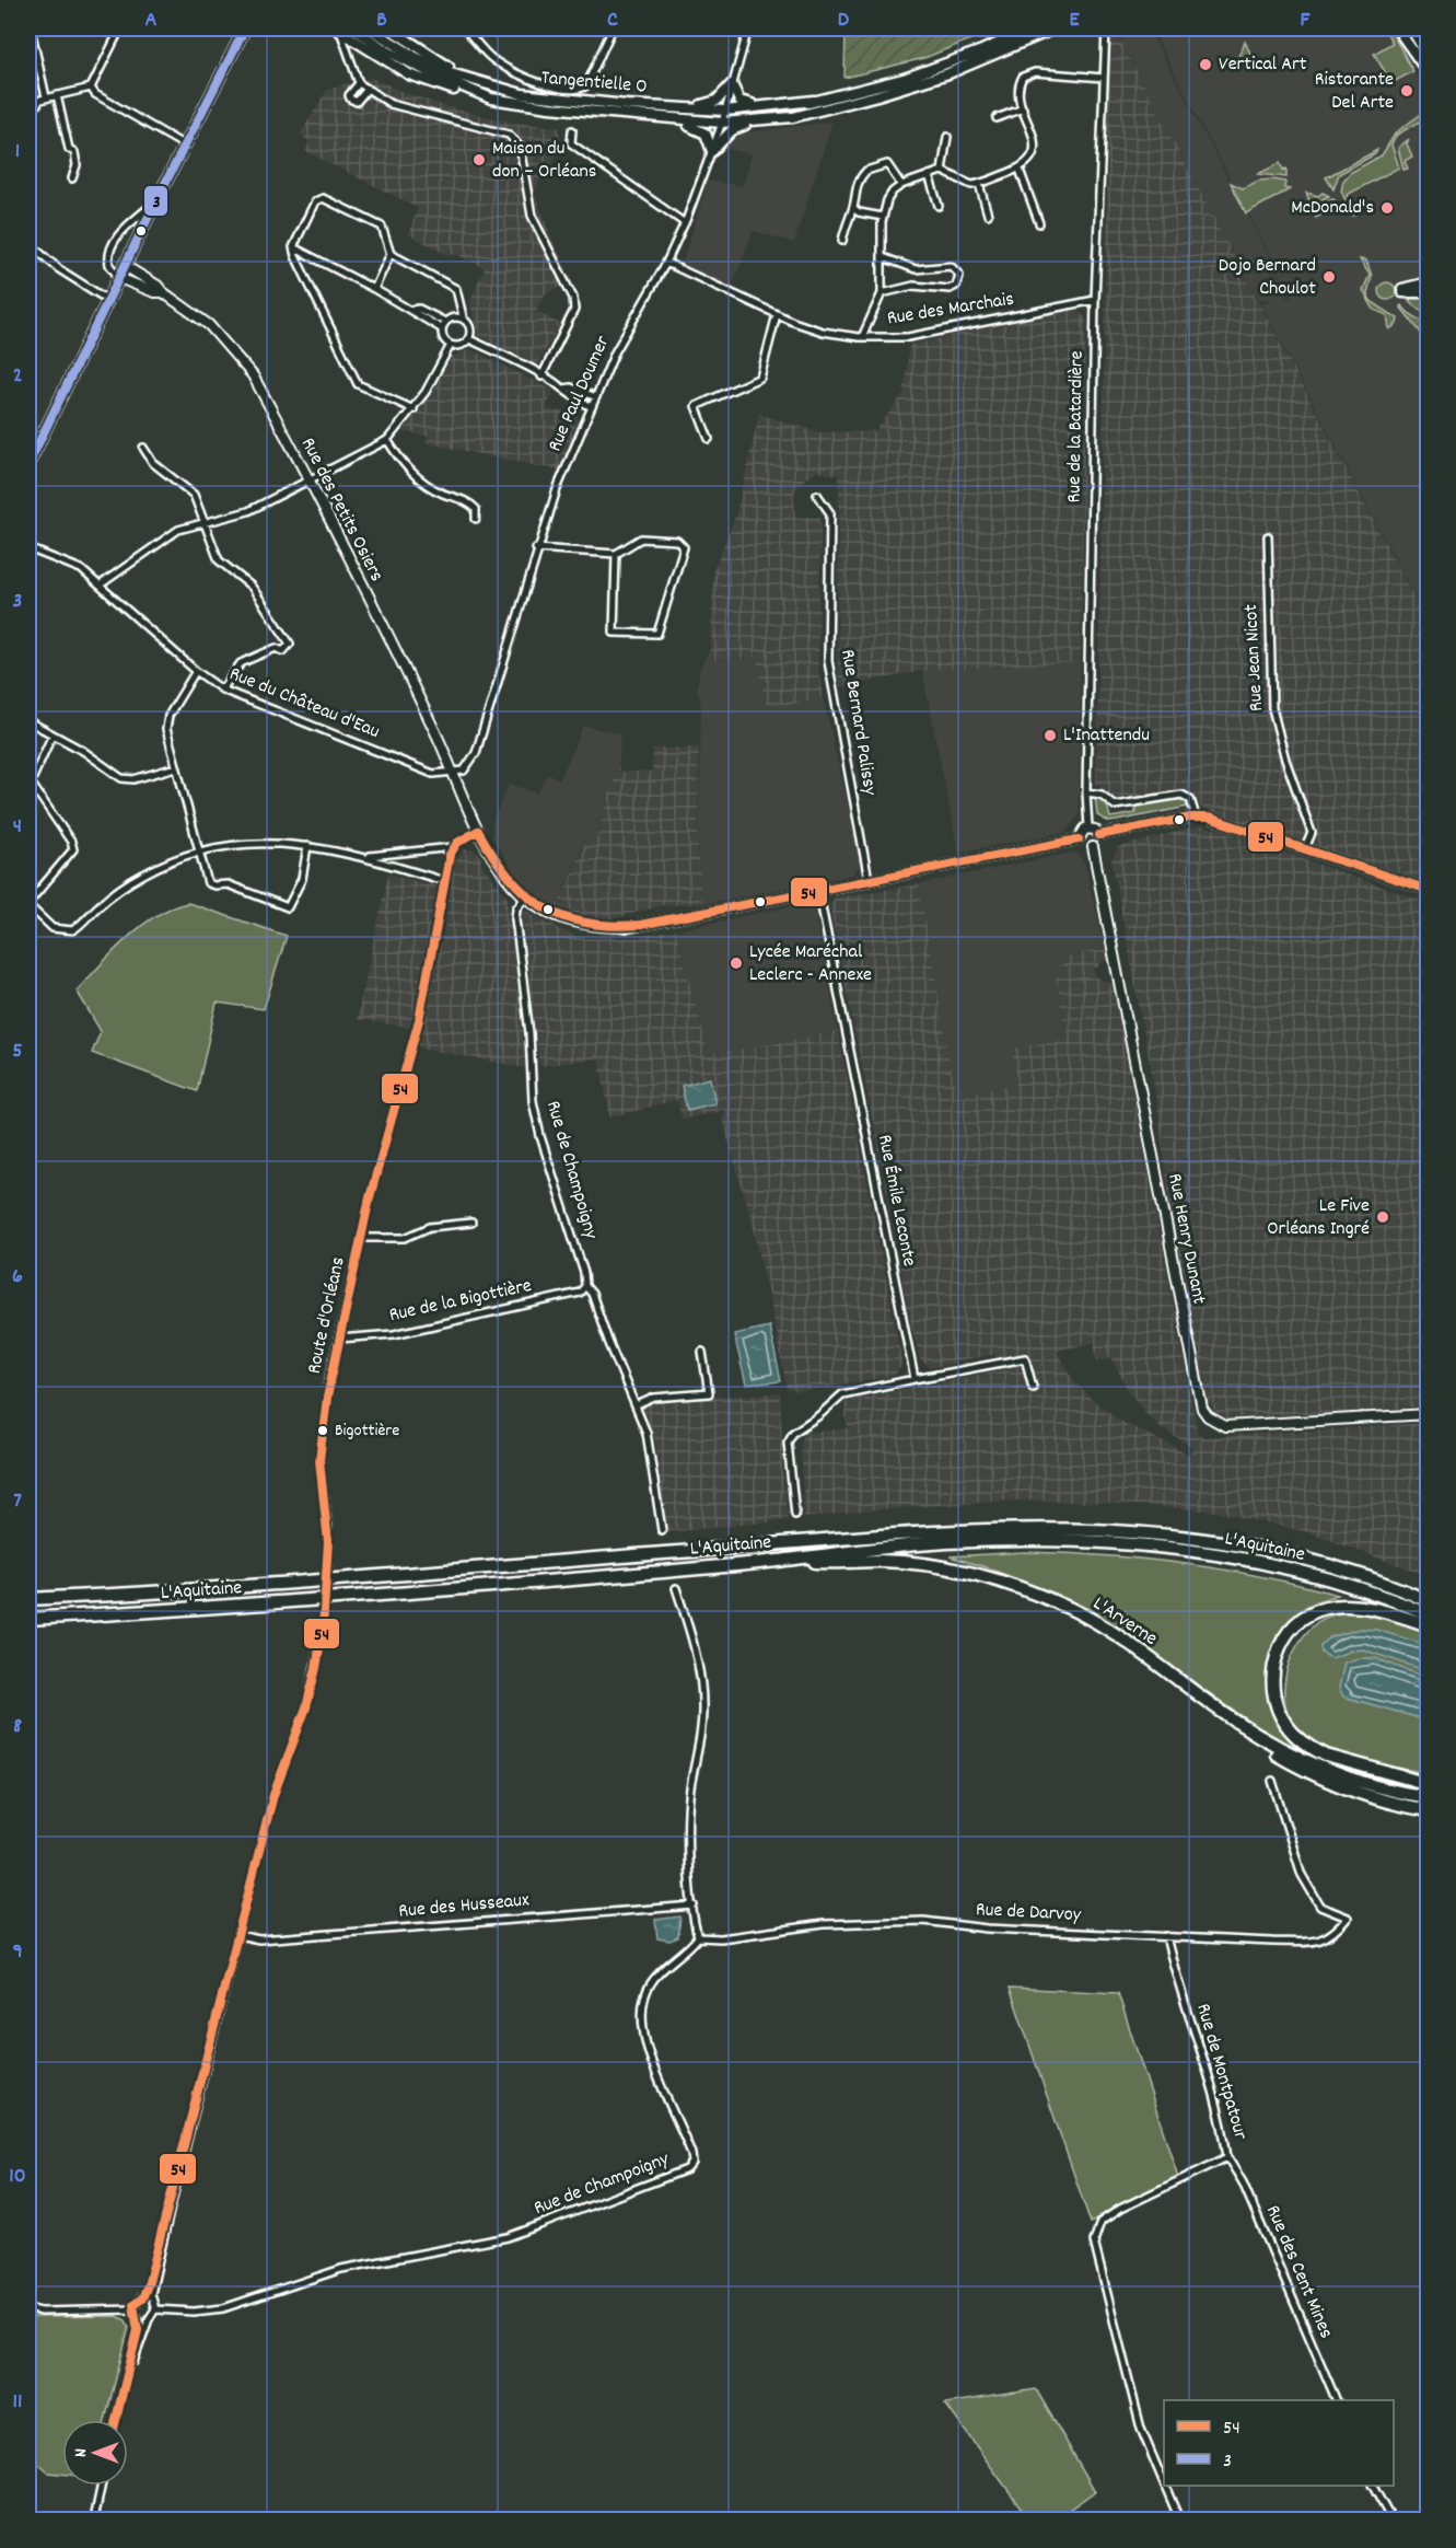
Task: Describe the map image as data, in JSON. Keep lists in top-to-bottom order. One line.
{"streets":{"highway":["L'Aquitaine","L'Arverne"],"main road":["Tangentielle O"],"street":["Rue des Marchais","Rue Paul Doumer","Rue de la Batardière","Rue des Petits Osiers","Rue Jean Nicot","Rue du Château d'Eau","Rue Bernard Palissy","Rue de Champoigny","Rue Émile Leconte","Rue Henry Dunant","Rue de la Bigottière","Route d'Orléans","Rue des Husseaux","Rue de Darvoy","Rue de Montpatour","Rue des Cent Mines"]},"crossings":[["Tangentielle O","Rue Paul Doumer"],["Rue des Marchais","Rue Paul Doumer"],["Rue des Marchais","Rue de la Batardière"],["Rue Paul Doumer","Rue des Petits Osiers"],["Rue Paul Doumer","Rue du Château d'Eau"],["Rue de la Batardière","Rue des Petits Osiers"],["Rue de la Batardière","Rue Henry Dunant"],["Rue des Petits Osiers","Rue du Château d'Eau"],["Rue des Petits Osiers","Rue Bernard Palissy"],["Rue des Petits Osiers","Rue de Champoigny"],["Rue des Petits Osiers","Rue Émile Leconte"],["Rue des Petits Osiers","Rue Henry Dunant"],["Rue de Champoigny","Rue de la Bigottière"],["Rue de Champoigny","Rue de Darvoy"],["Rue de la Bigottière","Route d'Orléans"],["Route d'Orléans","Rue des Husseaux"],["L'Aquitaine","L'Arverne"],["Rue de Darvoy","Rue de Montpatour"],["Rue de Montpatour","Rue des Cent Mines"]],"places":["Vertical Art","Ristorante Del Arte","Maison du don – Orléans","McDonald's","Dojo Bernard Choulot","L'Inattendu","Lycée Maréchal Leclerc - Annexe","Le Five Orléans Ingré","Bigottière"],"lines":["transit line 3","transit line 54"],"legend":["54","3"],"north":"left","grid":{"columns":["A","B","C","D","E","F"],"rows":["1","2","3","4","5","6","7","8","9","10","11"]}}
